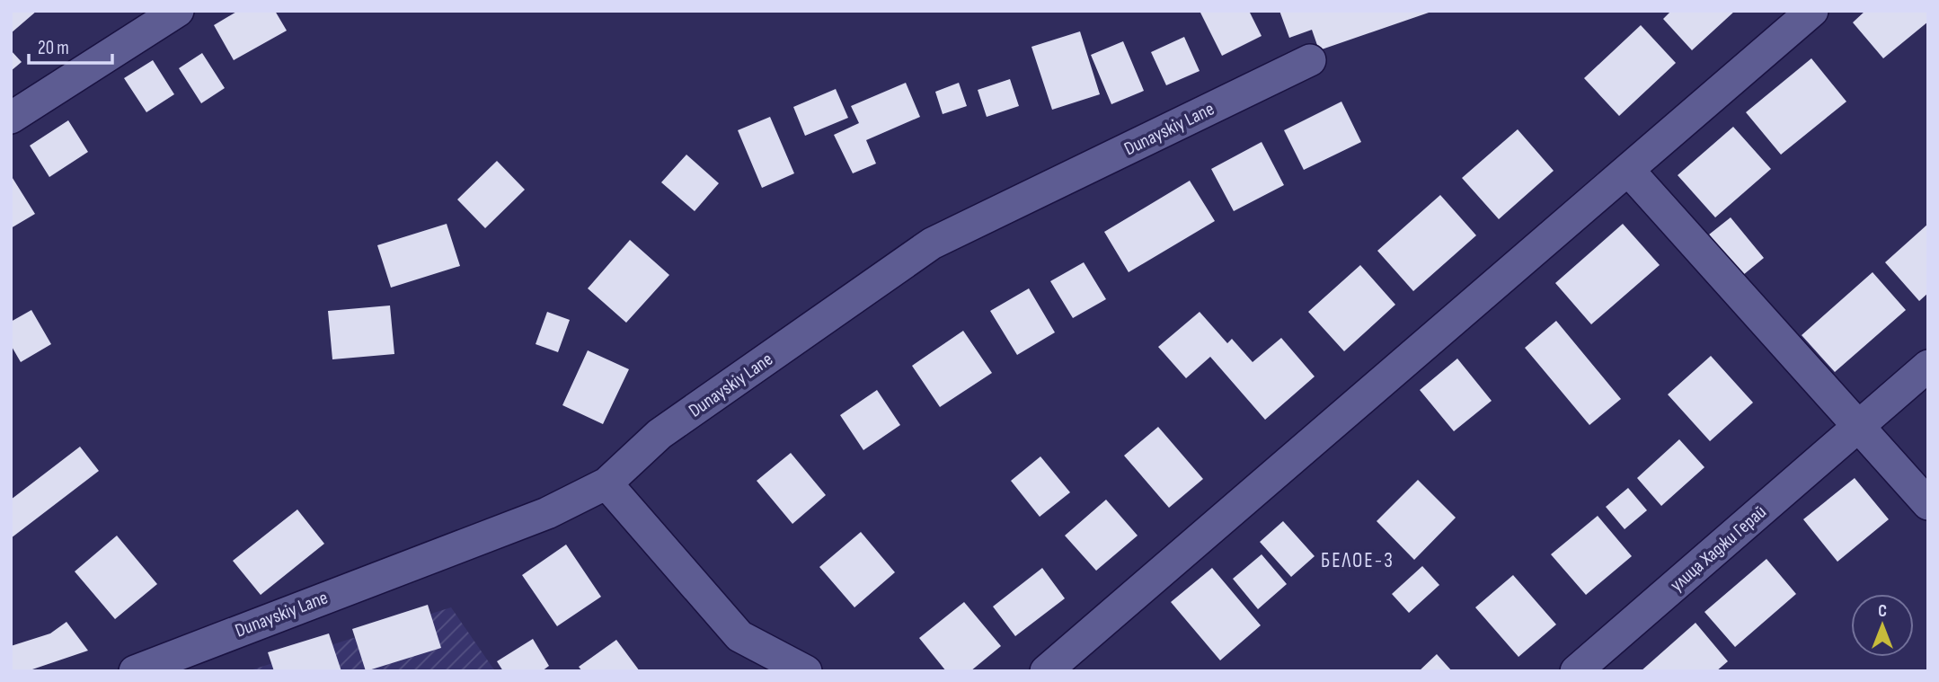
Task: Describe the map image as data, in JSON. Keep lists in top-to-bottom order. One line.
{"streets":{"street":["Dunayskiy Lane","улица Хаджи Герай"]},"districts":["БЕЛОЕ-3"],"scale_bar":"20 m","north":"top"}
